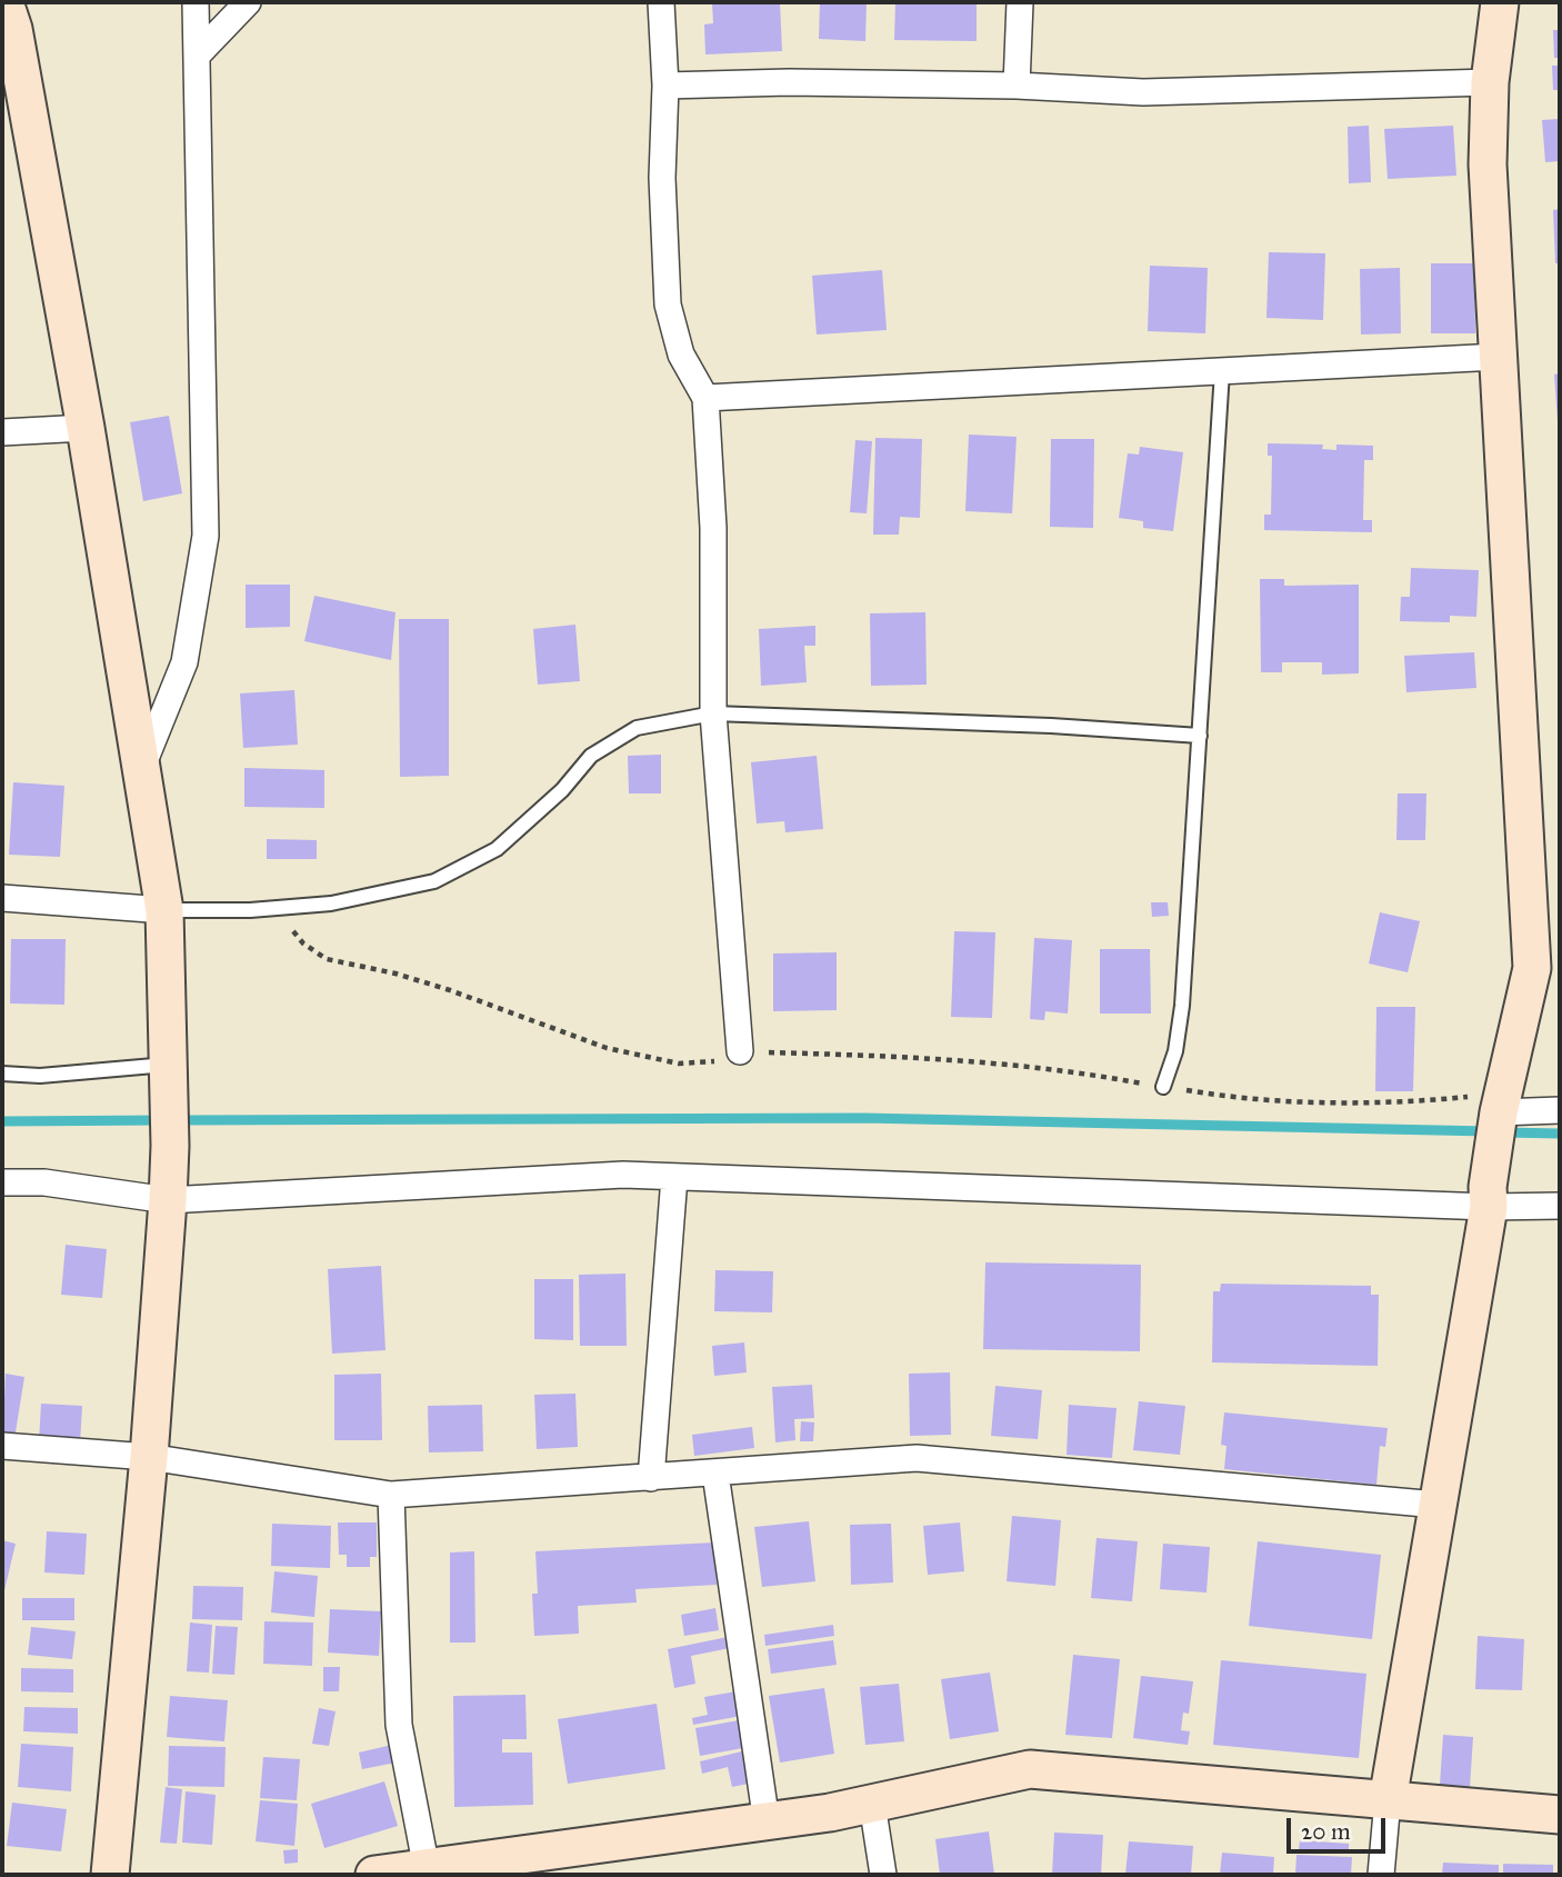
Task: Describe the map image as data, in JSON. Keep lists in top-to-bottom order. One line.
{"scale_bar":"20 m"}
